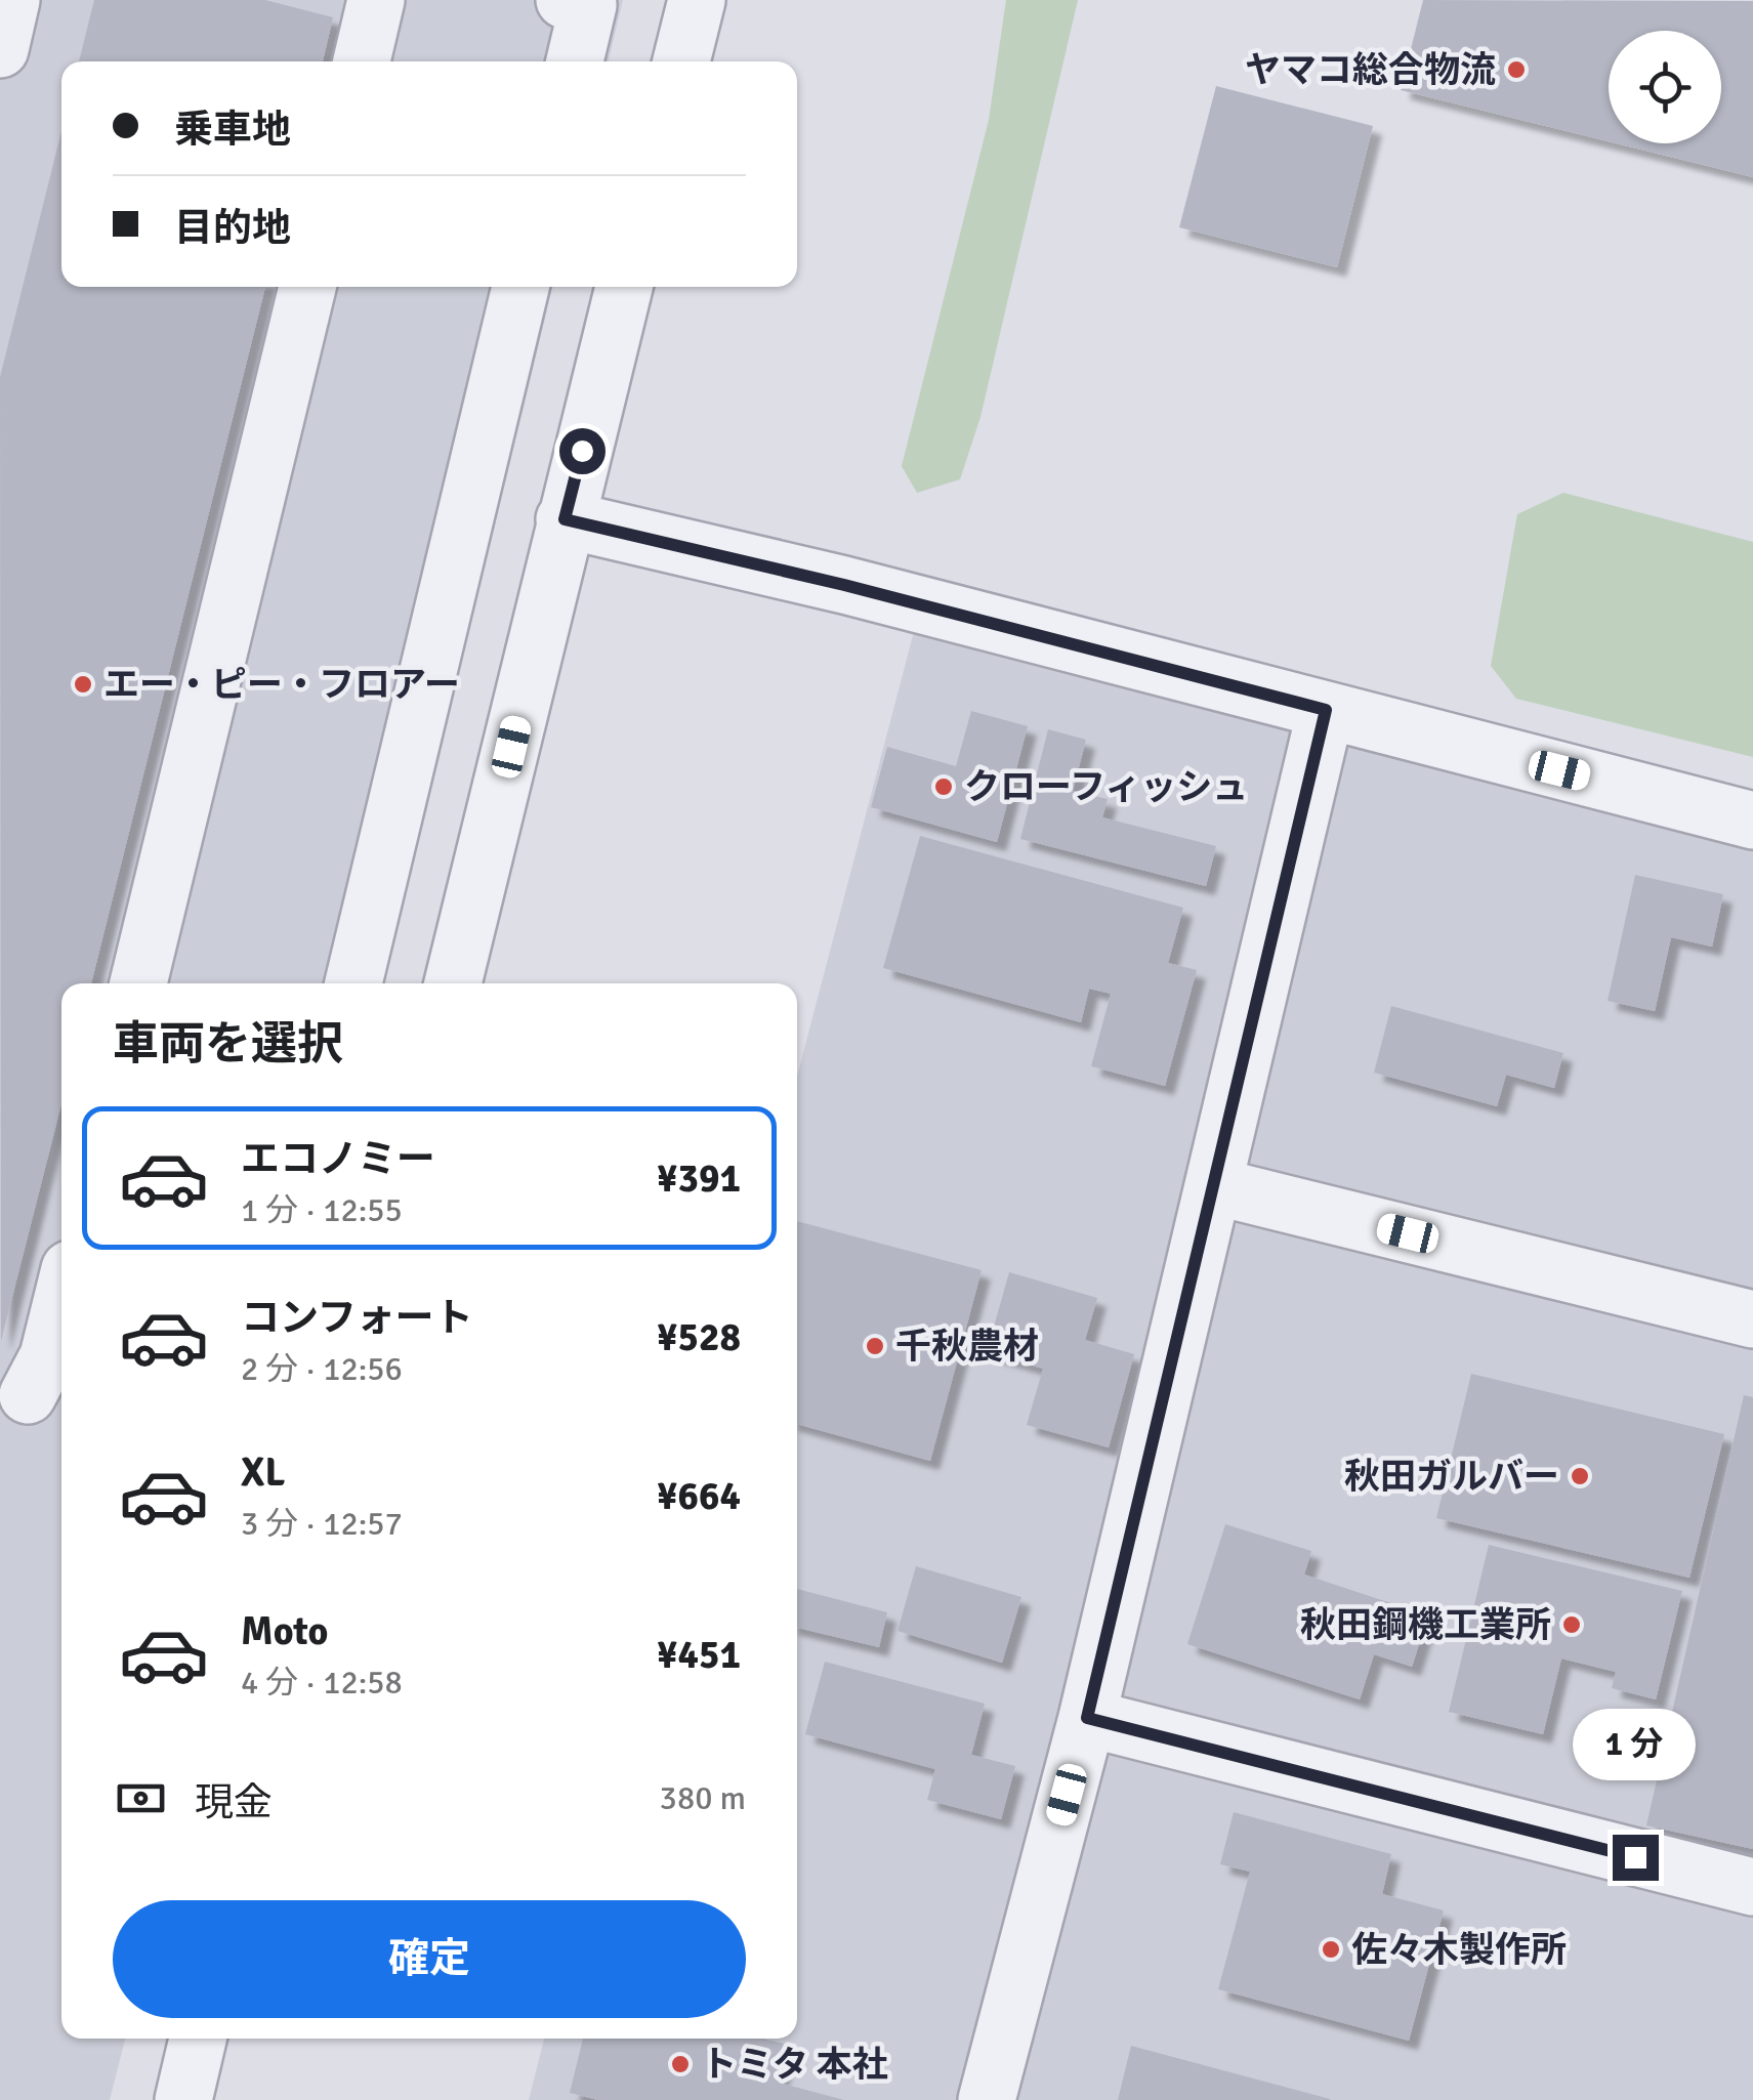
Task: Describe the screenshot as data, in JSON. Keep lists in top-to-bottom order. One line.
{"places":["ヤマコ総合物流","エー・ピー・フロアー","クローフィッシュ","千秋農材","秋田ガルバー","秋田鋼機工業所","佐々木製作所","トミタ 本社"],"page":{"banner":["乗車地","目的地"],"heading":"車両を選択","list":[{"name":"エコノミー","note":"1 分 · 12:55","value":"¥391"},{"name":"コンフォート","note":"2 分 · 12:56","value":"¥528"},{"name":"XL","note":"3 分 · 12:57","value":"¥664"},{"name":"Moto","note":"4 分 · 12:58","value":"¥451"}],"bubble":"1 分","pay":["現金","380 m"],"buttons":"確定"}}
